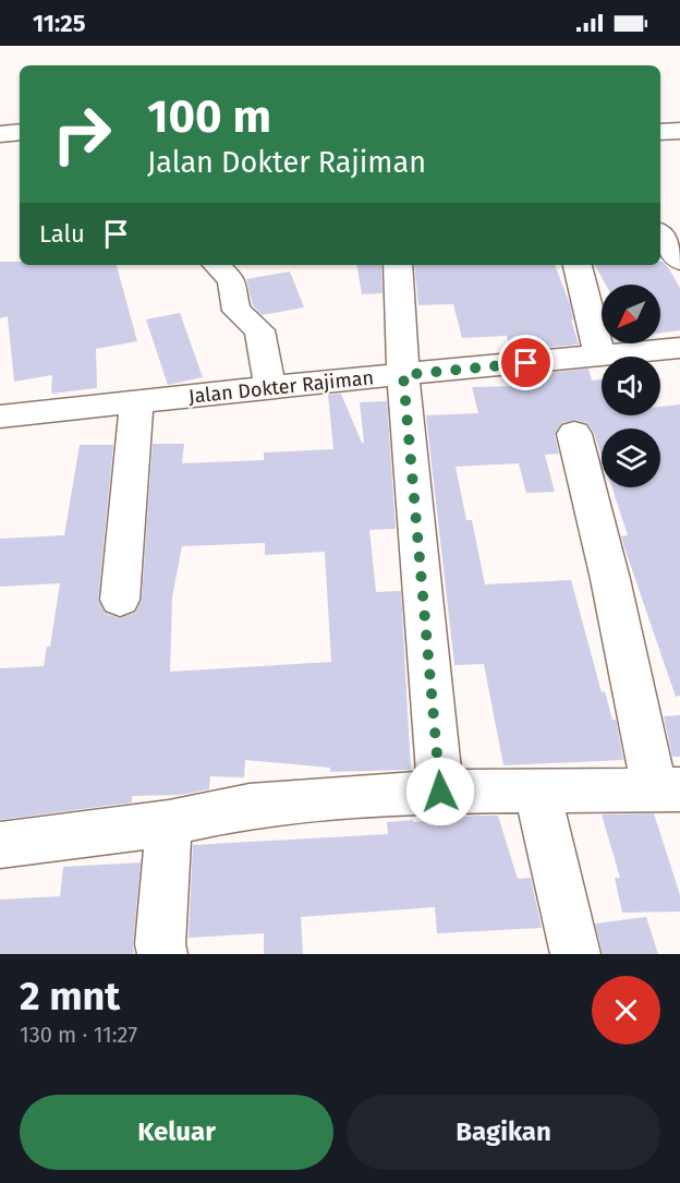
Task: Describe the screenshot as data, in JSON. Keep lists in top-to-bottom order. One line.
{"streets":{"street":["Jalan Dokter Rajiman"]},"north":"bottom left","page":{"status":"11:25","turn":["100 m","Jalan Dokter Rajiman"],"then":"Lalu","heading":["2 mnt","130 m · 11:27"],"buttons":["Keluar","Bagikan"]}}
